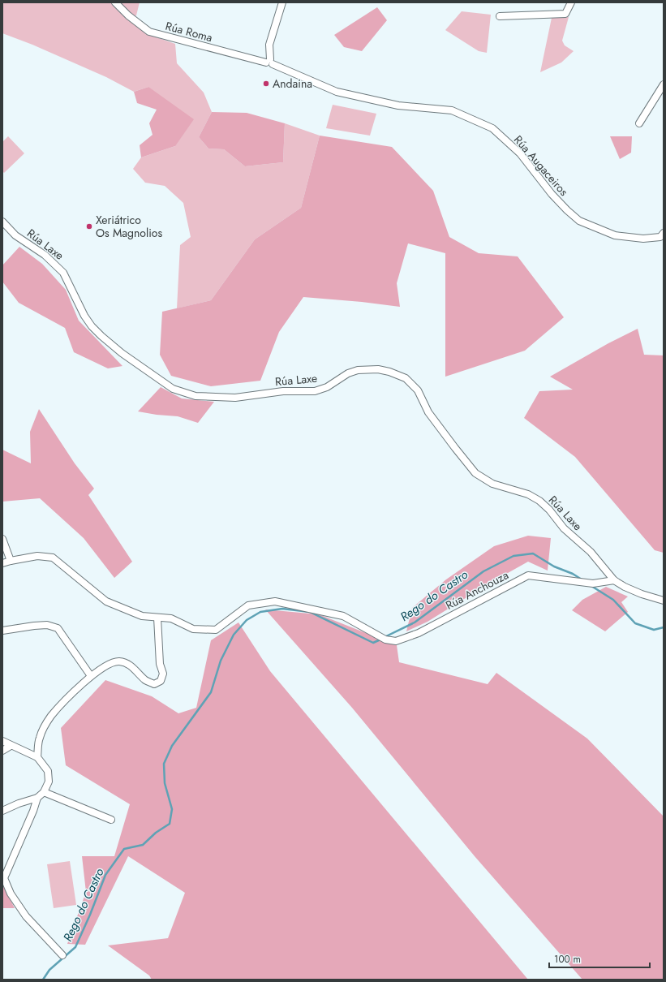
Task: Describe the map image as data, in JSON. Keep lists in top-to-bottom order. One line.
{"streets":{"street":["Rúa Roma","Rúa Augaceiros","Rúa Laxe","Rúa Anchouza"]},"crossings":[["Rúa Roma","Rúa Augaceiros"],["Rúa Laxe","Rúa Anchouza"]],"water":["Rego do Castro"],"places":["Andaina","Xeriátrico Os Magnolios"],"scale_bar":"100 m"}
